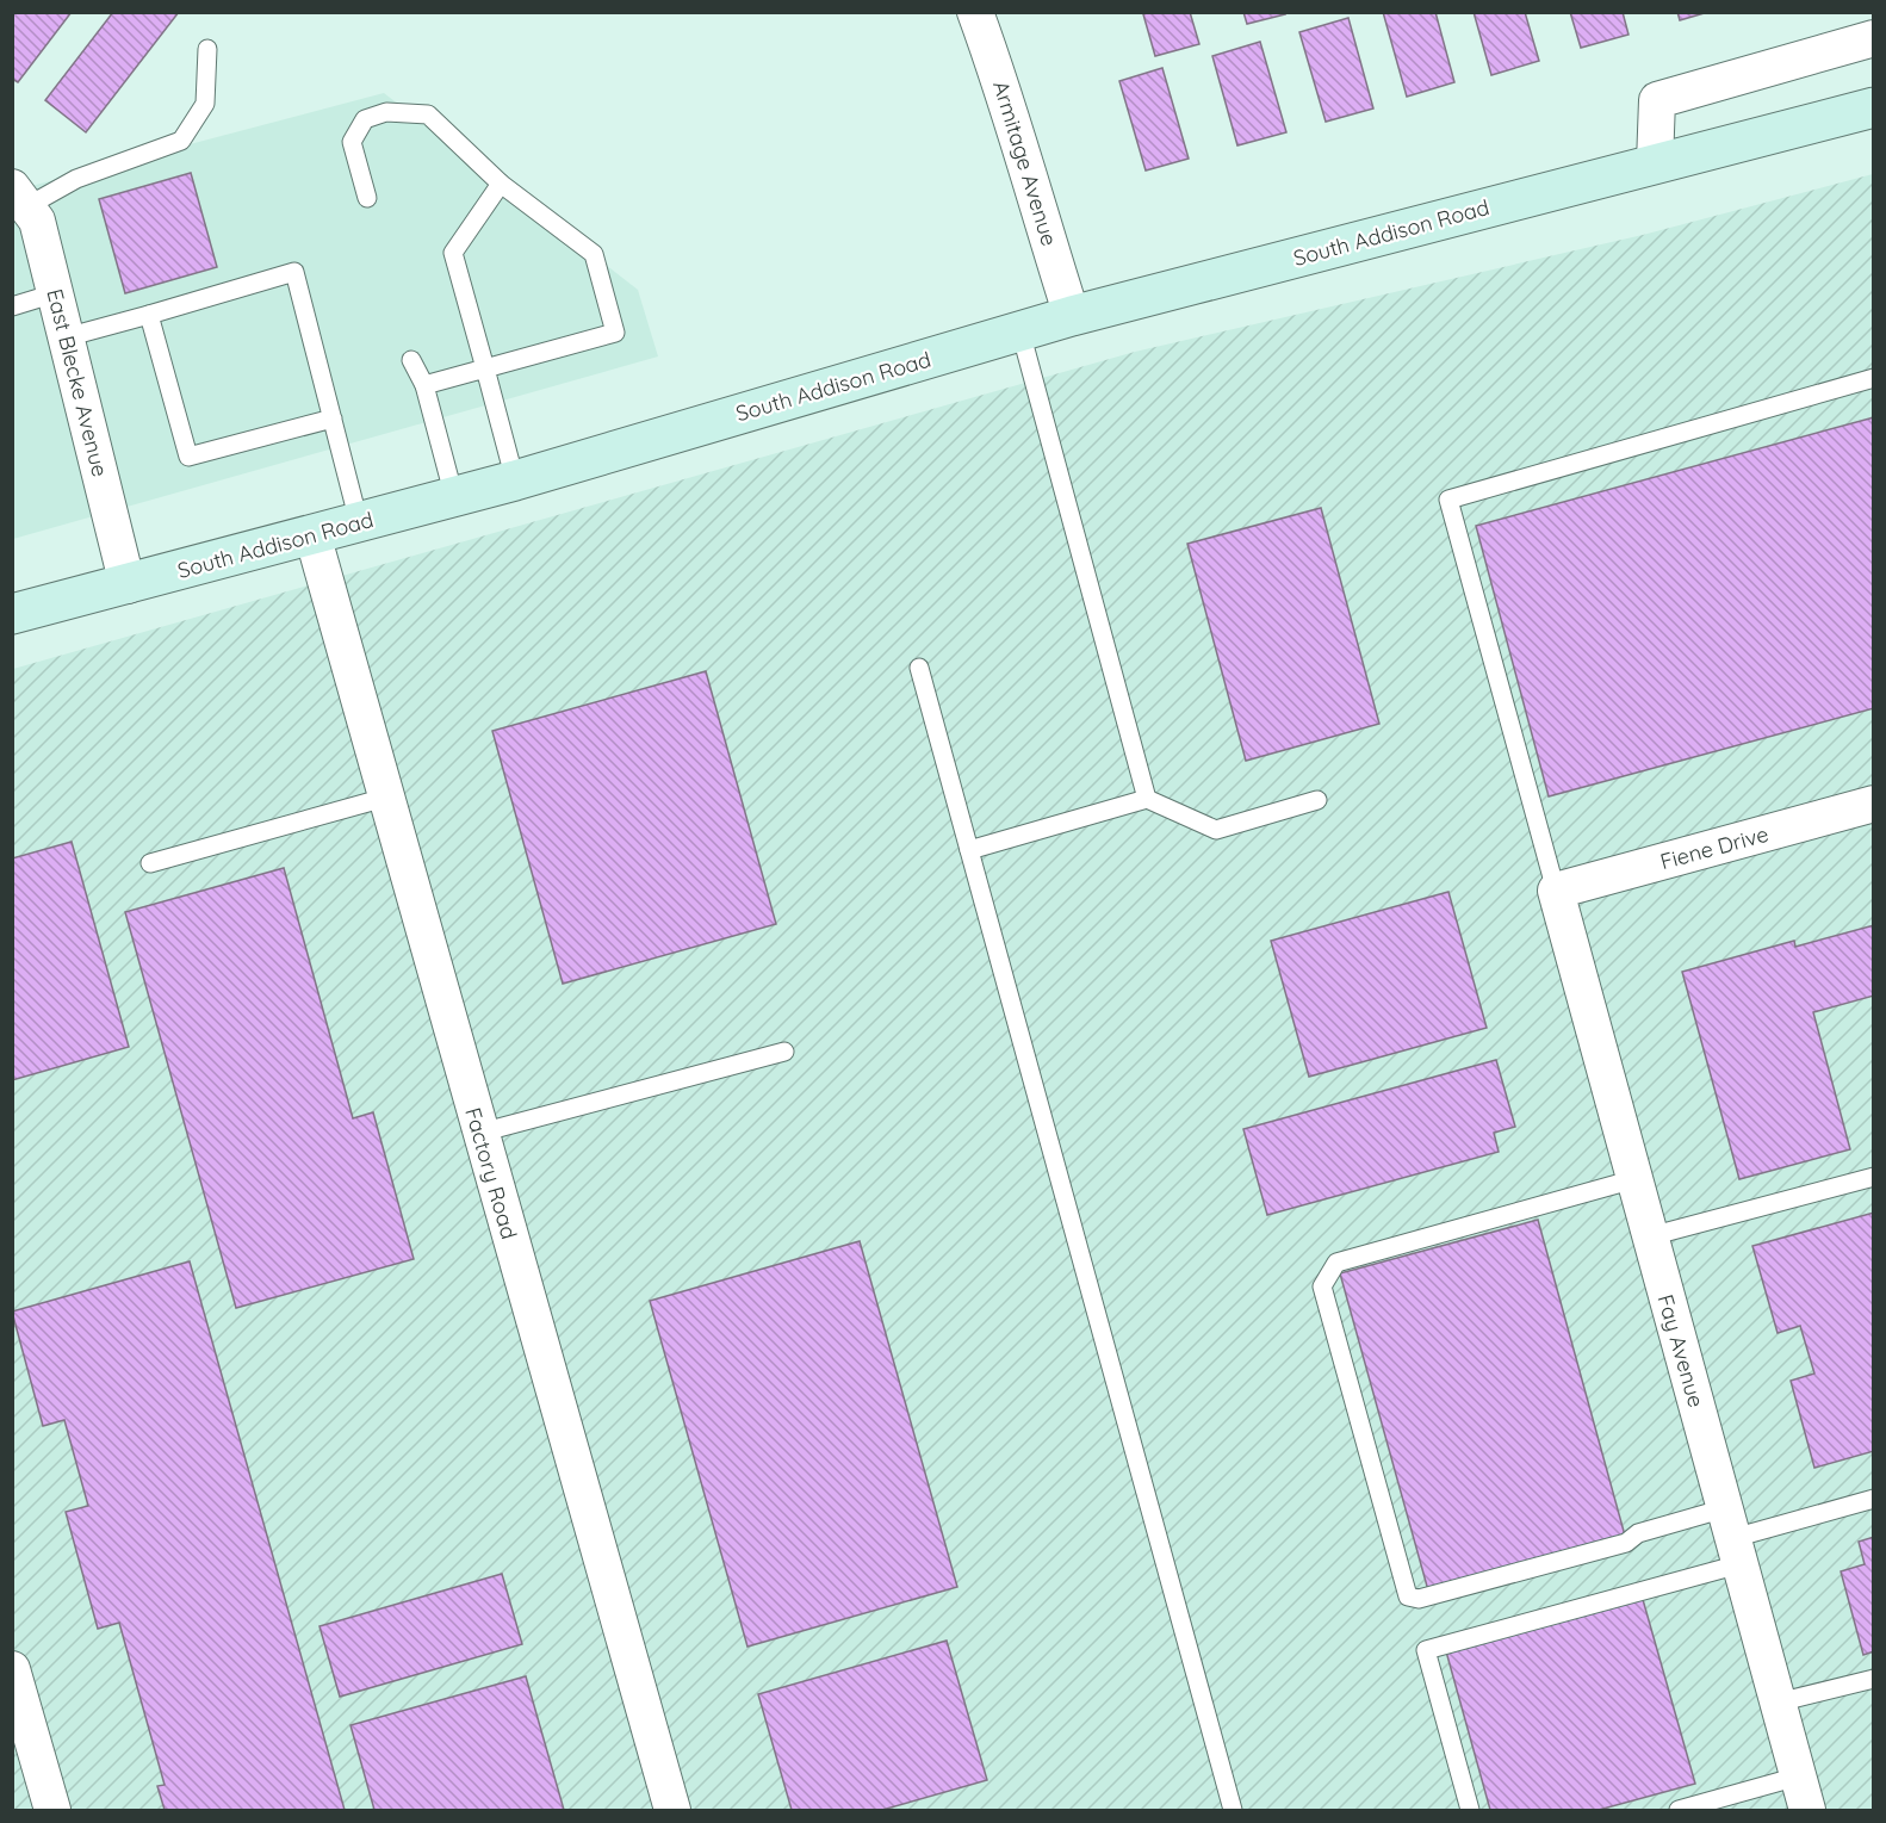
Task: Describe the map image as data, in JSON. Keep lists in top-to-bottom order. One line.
{"streets":{"street":["Armitage Avenue","South Addison Road","East Blecke Avenue","Fiene Drive","Factory Road","Fay Avenue"]},"crossings":[["Armitage Avenue","South Addison Road"],["South Addison Road","East Blecke Avenue"],["South Addison Road","Factory Road"],["Fiene Drive","Fay Avenue"]]}
